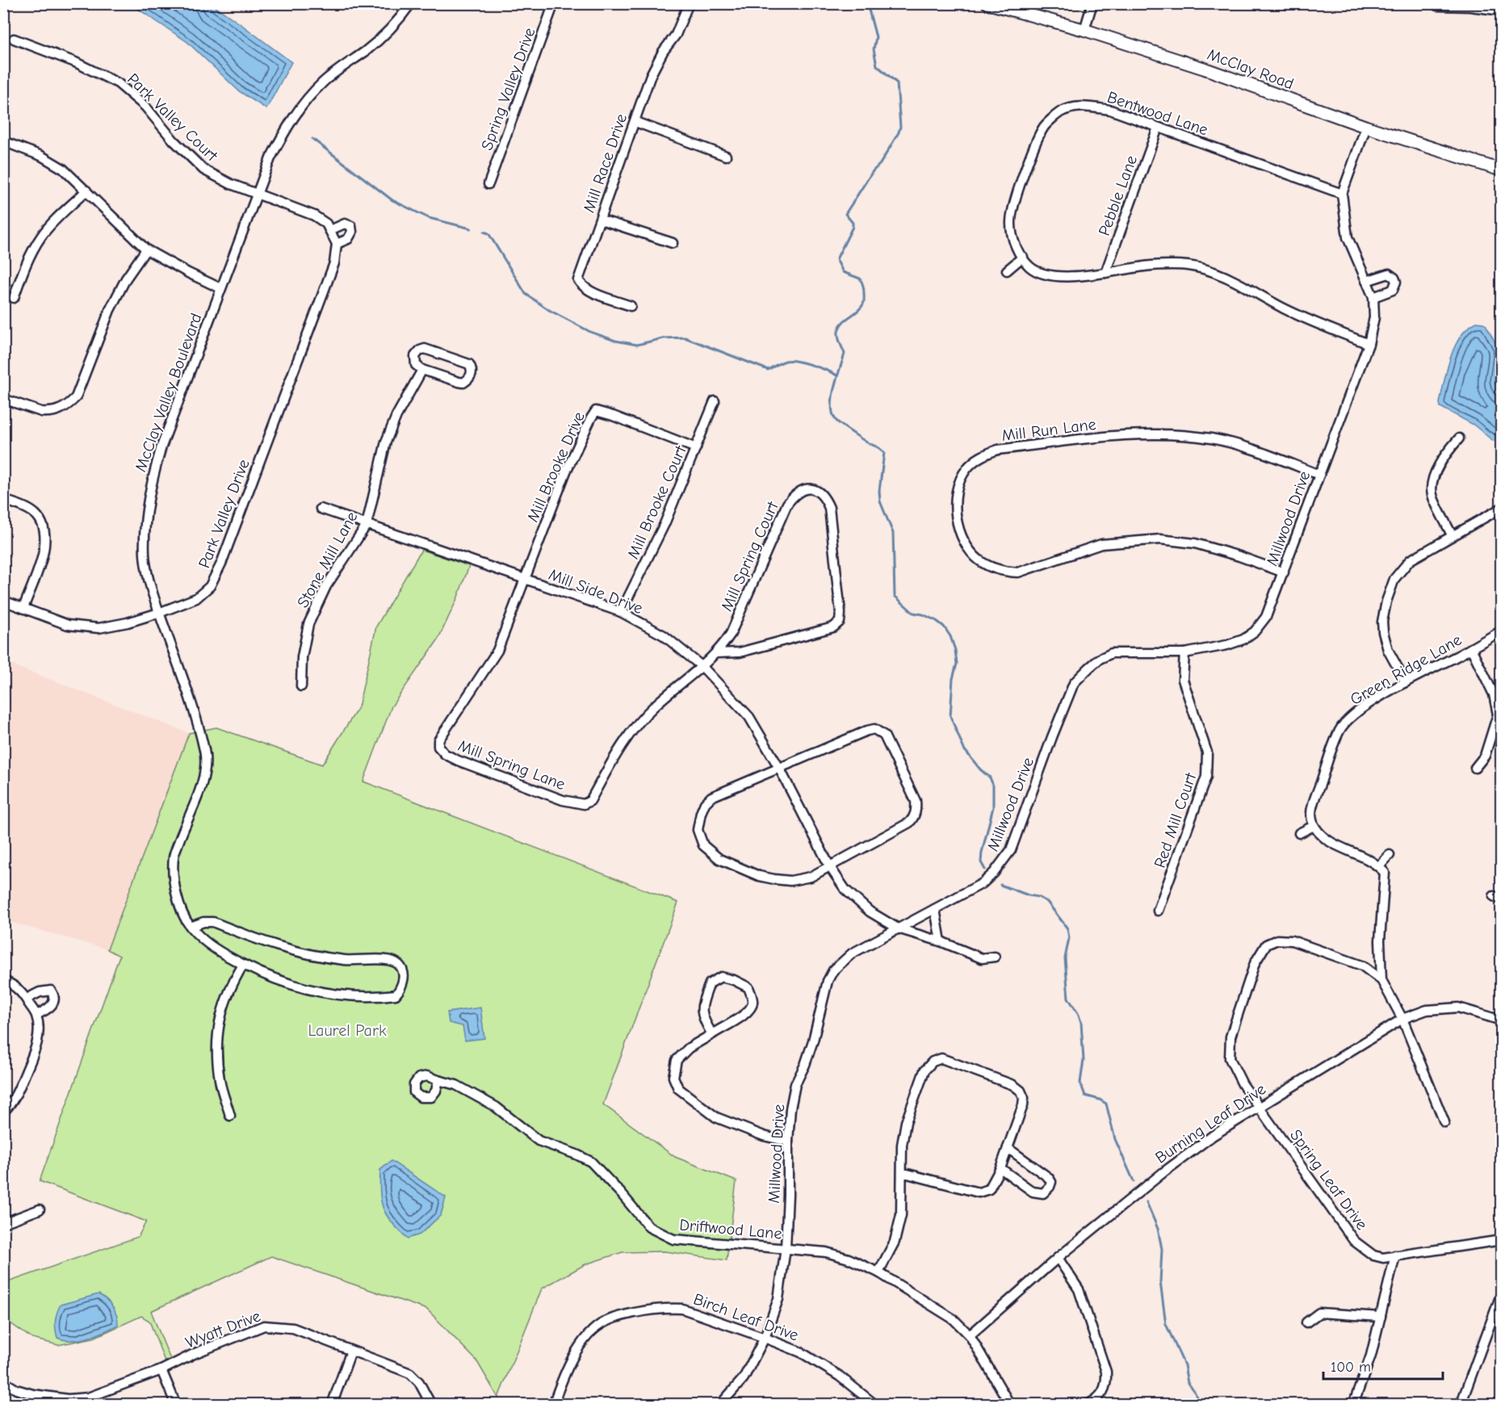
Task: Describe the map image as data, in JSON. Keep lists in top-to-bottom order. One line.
{"streets":{"main road":["McClay Road"],"street":["Spring Valley Drive","Bentwood Lane","Park Valley Court","Mill Race Drive","Pebble Lane","McClay Valley Boulevard","Mill Run Lane","Mill Brooke Drive","Mill Brooke Court","Park Valley Drive","Millwood Drive","Mill Spring Court","Stone Mill Lane","Mill Side Drive","Green Ridge Lane","Mill Spring Lane","Red Mill Court","Burning Leaf Drive","Spring Leaf Drive","Driftwood Lane","Birch Leaf Drive","Wyatt Drive"]},"crossings":[["McClay Road","Millwood Drive"],["Bentwood Lane","Pebble Lane"],["Bentwood Lane","Millwood Drive"],["Park Valley Court","McClay Valley Boulevard"],["McClay Valley Boulevard","Park Valley Drive"],["Mill Run Lane","Millwood Drive"],["Mill Brooke Drive","Mill Brooke Court"],["Mill Brooke Drive","Mill Side Drive"],["Mill Brooke Drive","Mill Spring Lane"],["Mill Brooke Court","Mill Side Drive"],["Millwood Drive","Mill Side Drive"],["Millwood Drive","Red Mill Court"],["Millwood Drive","Driftwood Lane"],["Millwood Drive","Birch Leaf Drive"],["Mill Spring Court","Mill Side Drive"],["Mill Spring Court","Mill Spring Lane"],["Stone Mill Lane","Mill Side Drive"],["Mill Side Drive","Mill Spring Lane"],["Burning Leaf Drive","Spring Leaf Drive"],["Burning Leaf Drive","Driftwood Lane"]],"parks":["Laurel Park"],"scale_bar":"100 m"}
